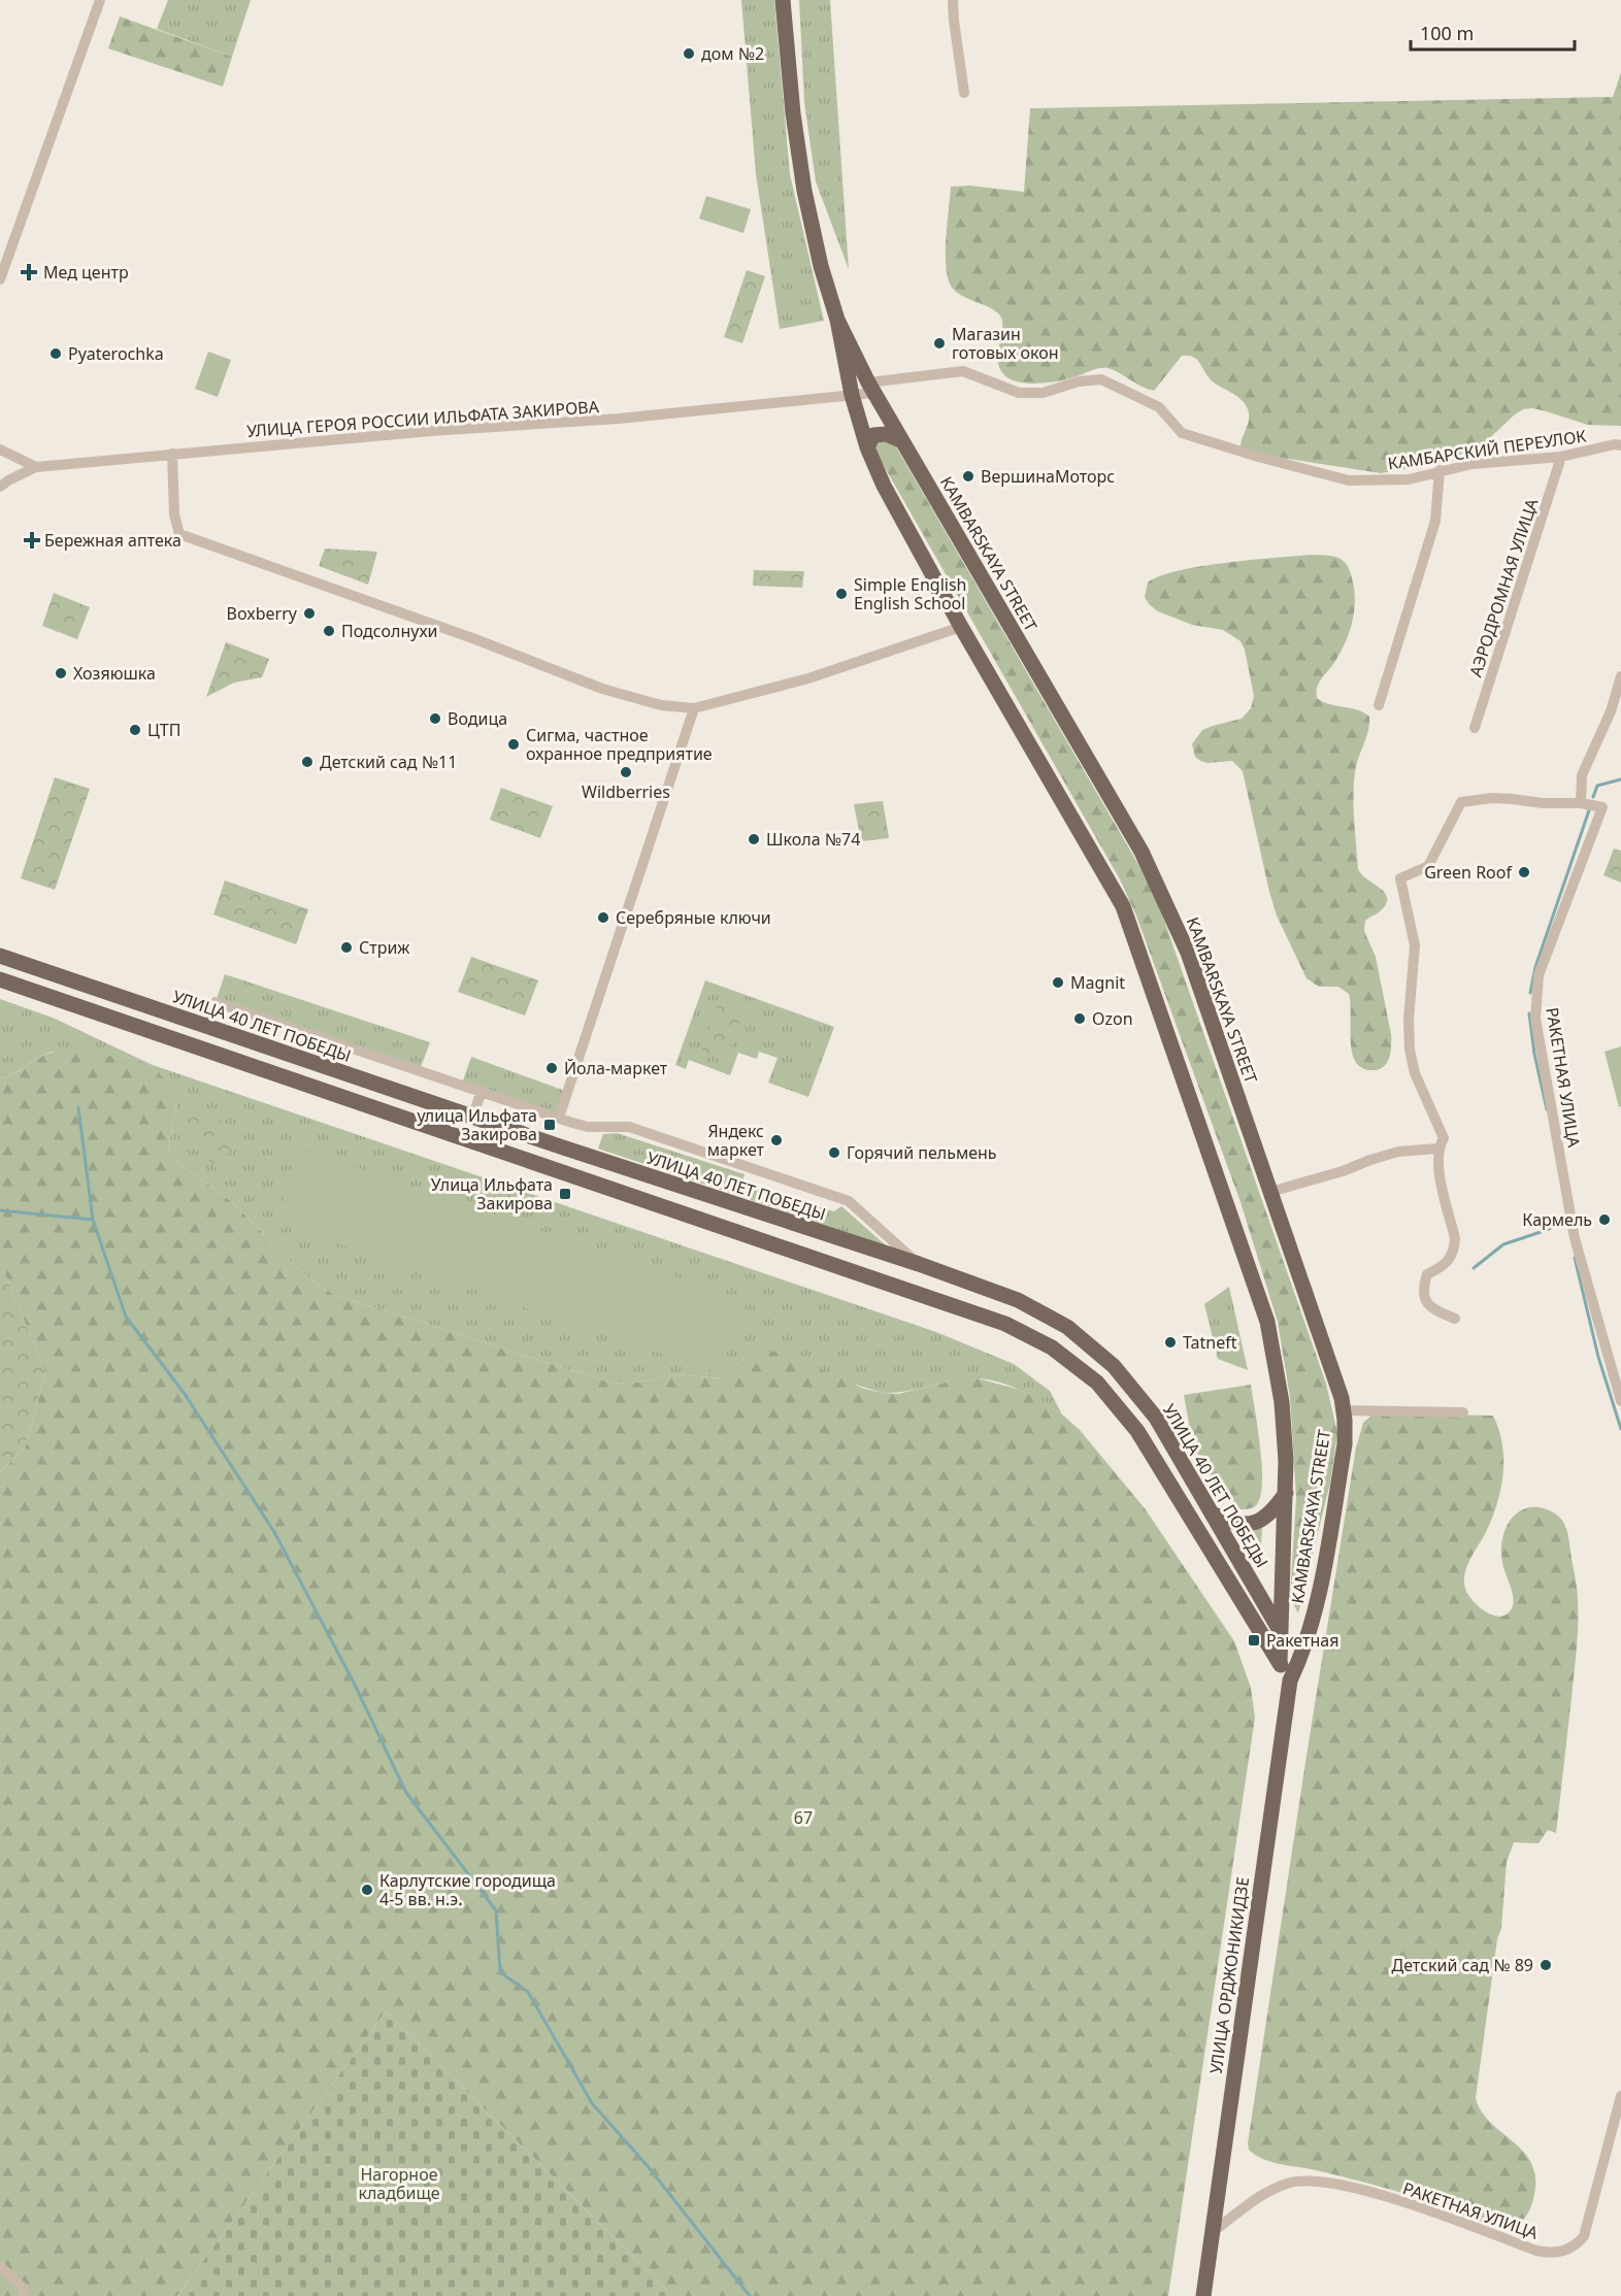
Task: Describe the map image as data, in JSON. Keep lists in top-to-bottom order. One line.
{"streets":{"main road":["KAMBARSKAYA STREET","УЛИЦА 40 ЛЕТ ПОБЕДЫ","УЛИЦА ОРДЖОНИКИДЗЕ"],"street":["УЛИЦА ГЕРОЯ РОССИИ ИЛЬФАТА ЗАКИРОВА","КАМБАРСКИЙ ПЕРЕУЛОК","АЭРОДРОМНАЯ УЛИЦА","РАКЕТНАЯ УЛИЦА"]},"crossings":[["УЛИЦА ГЕРОЯ РОССИИ ИЛЬФАТА ЗАКИРОВА","КАМБАРСКИЙ ПЕРЕУЛОК"],["УЛИЦА ГЕРОЯ РОССИИ ИЛЬФАТА ЗАКИРОВА","KAMBARSKAYA STREET"],["КАМБАРСКИЙ ПЕРЕУЛОК","KAMBARSKAYA STREET"],["КАМБАРСКИЙ ПЕРЕУЛОК","АЭРОДРОМНАЯ УЛИЦА"],["KAMBARSKAYA STREET","УЛИЦА 40 ЛЕТ ПОБЕДЫ"],["KAMBARSKAYA STREET","УЛИЦА ОРДЖОНИКИДЗЕ"],["РАКЕТНАЯ УЛИЦА","УЛИЦА ОРДЖОНИКИДЗЕ"]],"parks":["67","Нагорное кладбище"],"places":{"other":["дом №2","Магазин готовых окон","Pyaterochka","ВершинаМоторс","Simple English English School","Boxberry","Подсолнухи","Хозяюшка","Водица","ЦТП","Сигма, частное охранное предприятие","Детский сад №11","Wildberries","Школа №74","Green Roof","Серебряные ключи","Стриж","Magnit","Ozon","Йола-маркет","Яндекс маркет","Горячий пельмень","Кармель","Tatneft","Карлутские городища 4-5 вв. н.э.","Детский сад № 89"],"health":["Мед центр","Бережная аптека"],"transit":["улица Ильфата Закирова","Улица Ильфата Закирова","Ракетная"]},"scale_bar":"100 m"}
